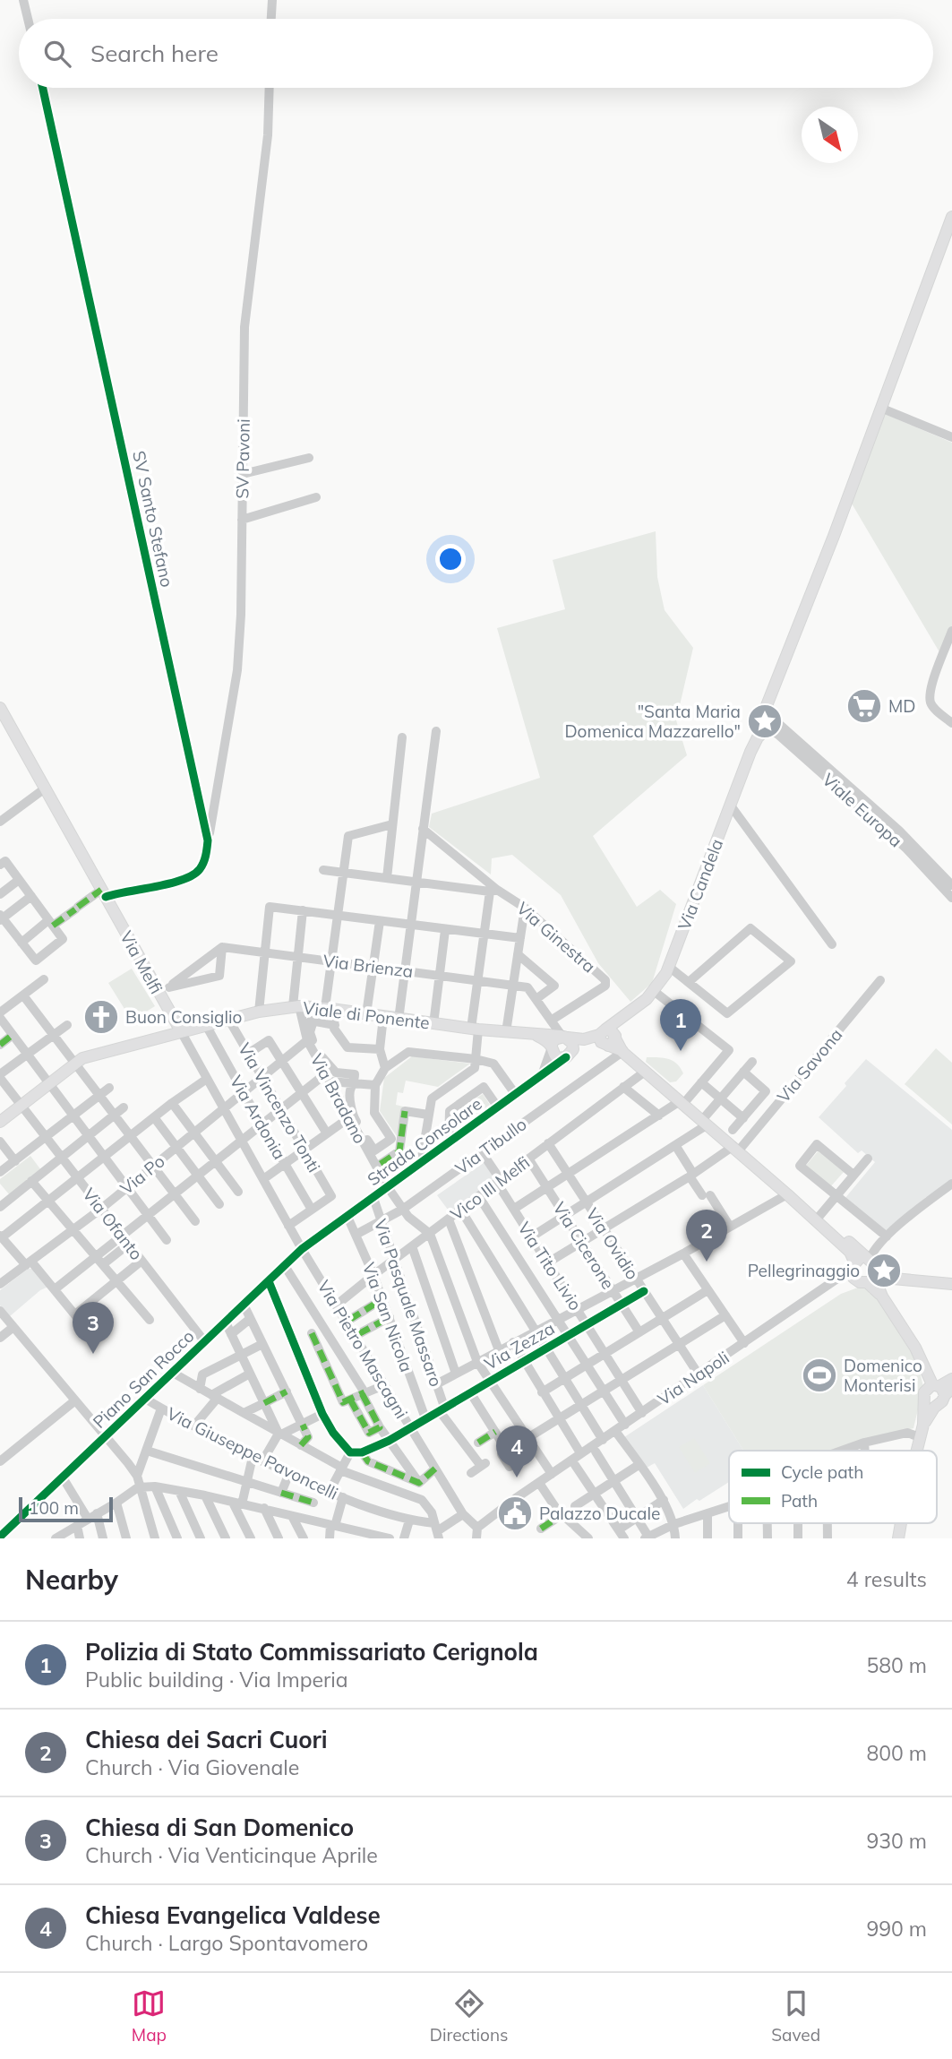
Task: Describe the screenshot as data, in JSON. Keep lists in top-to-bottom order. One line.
{"streets":{"main road":["Via Candela","Via Melfi","Viale di Ponente"],"street":["SV Pavoni","SV Santo Stefano","Viale Europa","Via Ginestra","Via Brienza","Via Savona","Via Bradano","Via Vincenzo Tonti","Via Ardonia","Strada Consolare","Via Tibullo","Via Po","Vico III Melfi","Via Ofanto","Via Ovidio","Via Cicerone","Via Tito Livio","Via Pasquale Massaro","Via San Nicola","Via Zezza","Via Pietro Mascagni","Via Napoli","Piano San Rocco","Via Giuseppe Pavoncelli"]},"crossings":[["SV Pavoni","SV Santo Stefano"],["SV Santo Stefano","Via Melfi"],["Viale Europa","Via Candela"],["Via Candela","Viale di Ponente"],["Via Melfi","Viale di Ponente"],["Via Melfi","Strada Consolare"],["Via Melfi","Via Po"],["Via Melfi","Via Pietro Mascagni"],["Via Melfi","Piano San Rocco"],["Viale di Ponente","Via Bradano"],["Viale di Ponente","Via Vincenzo Tonti"],["Viale di Ponente","Via Ardonia"],["Viale di Ponente","Strada Consolare"],["Viale di Ponente","Via Ofanto"],["Via Savona","Via Ovidio"],["Via Savona","Via Cicerone"],["Via Savona","Via Tito Livio"],["Via Bradano","Strada Consolare"],["Via Bradano","Via Tibullo"],["Via Bradano","Via Po"],["Via Bradano","Vico III Melfi"],["Via Vincenzo Tonti","Via Ardonia"],["Via Vincenzo Tonti","Via Po"],["Via Ardonia","Via Po"],["Strada Consolare","Via Pasquale Massaro"],["Strada Consolare","Via San Nicola"],["Strada Consolare","Via Pietro Mascagni"],["Strada Consolare","Piano San Rocco"],["Via Tibullo","Via Tito Livio"],["Via Tibullo","Via Pasquale Massaro"],["Via Tibullo","Via San Nicola"],["Via Po","Via Ofanto"],["Vico III Melfi","Via Ovidio"],["Vico III Melfi","Via Cicerone"],["Vico III Melfi","Via Tito Livio"],["Vico III Melfi","Via Pasquale Massaro"],["Vico III Melfi","Via San Nicola"],["Vico III Melfi","Via Pietro Mascagni"],["Via Ofanto","Piano San Rocco"],["Via Ovidio","Via Zezza"],["Via Ovidio","Via Napoli"],["Via Cicerone","Via Zezza"],["Via Tito Livio","Via Zezza"],["Via Tito Livio","Via Napoli"],["Via Pasquale Massaro","Via Zezza"],["Via San Nicola","Via Zezza"],["Via Zezza","Via Pietro Mascagni"],["Via Pietro Mascagni","Via Napoli"],["Via Pietro Mascagni","Piano San Rocco"],["Piano San Rocco","Via Giuseppe Pavoncelli"]],"places":{"supermarket":["MD"],"place":["\"Santa Maria Domenica Mazzarello\"","Pellegrinaggio"],"church":["Buon Consiglio"],"sports":["Domenico Monterisi"],"public building":["Palazzo Ducale"]},"legend":["Cycle path","Path"],"scale_bar":"100 m","north":"bottom right","page":{"search":"Search here","pins":["1","2","3","4"],"scale":"100 m","heading":["Nearby","4 results"],"list":[{"mark":"1","name":"Polizia di Stato Commissariato Cerignola","note":"Public building · Via Imperia","value":"580 m"},{"mark":"2","name":"Chiesa dei Sacri Cuori","note":"Church · Via Giovenale","value":"800 m"},{"mark":"3","name":"Chiesa di San Domenico","note":"Church · Via Venticinque Aprile","value":"930 m"},{"mark":"4","name":"Chiesa Evangelica Valdese","note":"Church · Largo Spontavomero","value":"990 m"}],"nav":["Map","Directions","Saved"]}}
